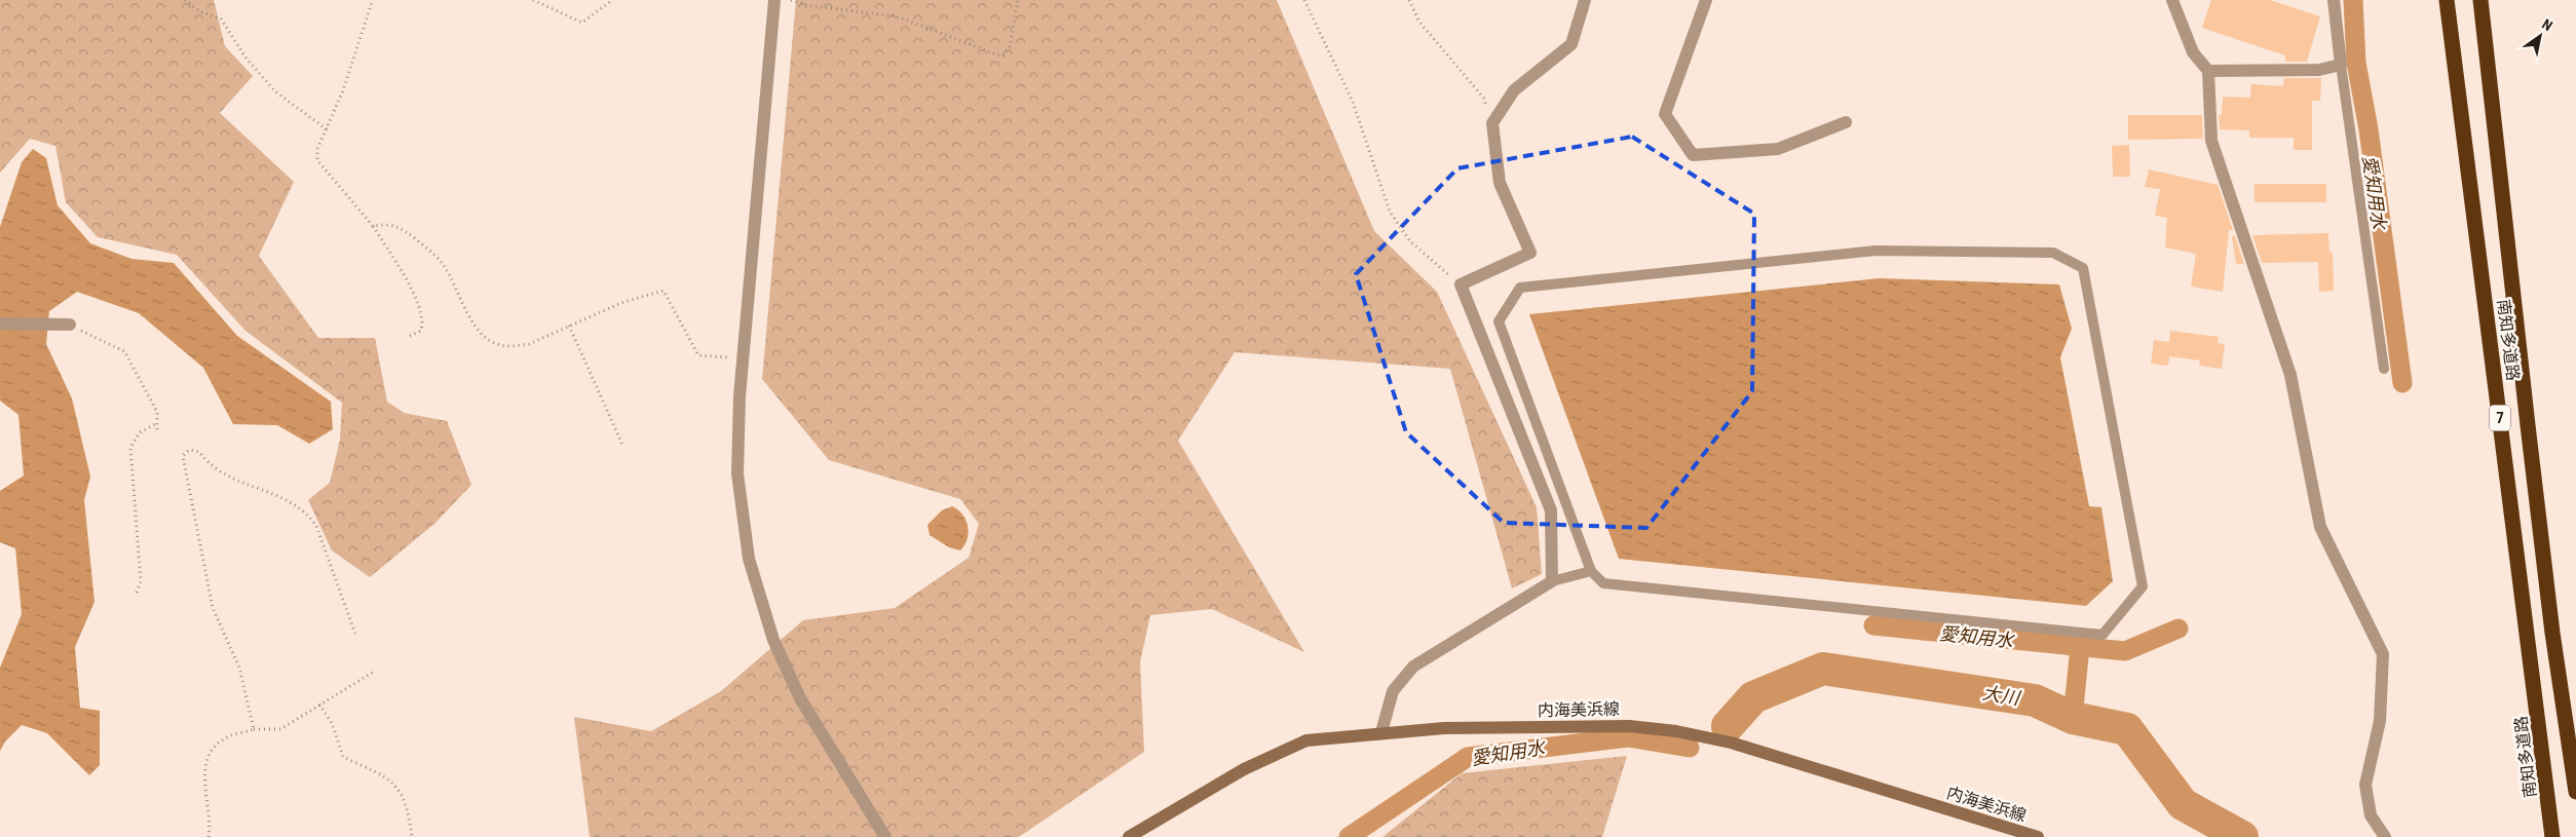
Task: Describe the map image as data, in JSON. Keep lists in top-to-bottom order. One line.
{"streets":{"highway":["南知多道路","7"],"main road":["内海美浜線"]},"water":["愛知用水","大川"],"north":"top right"}
